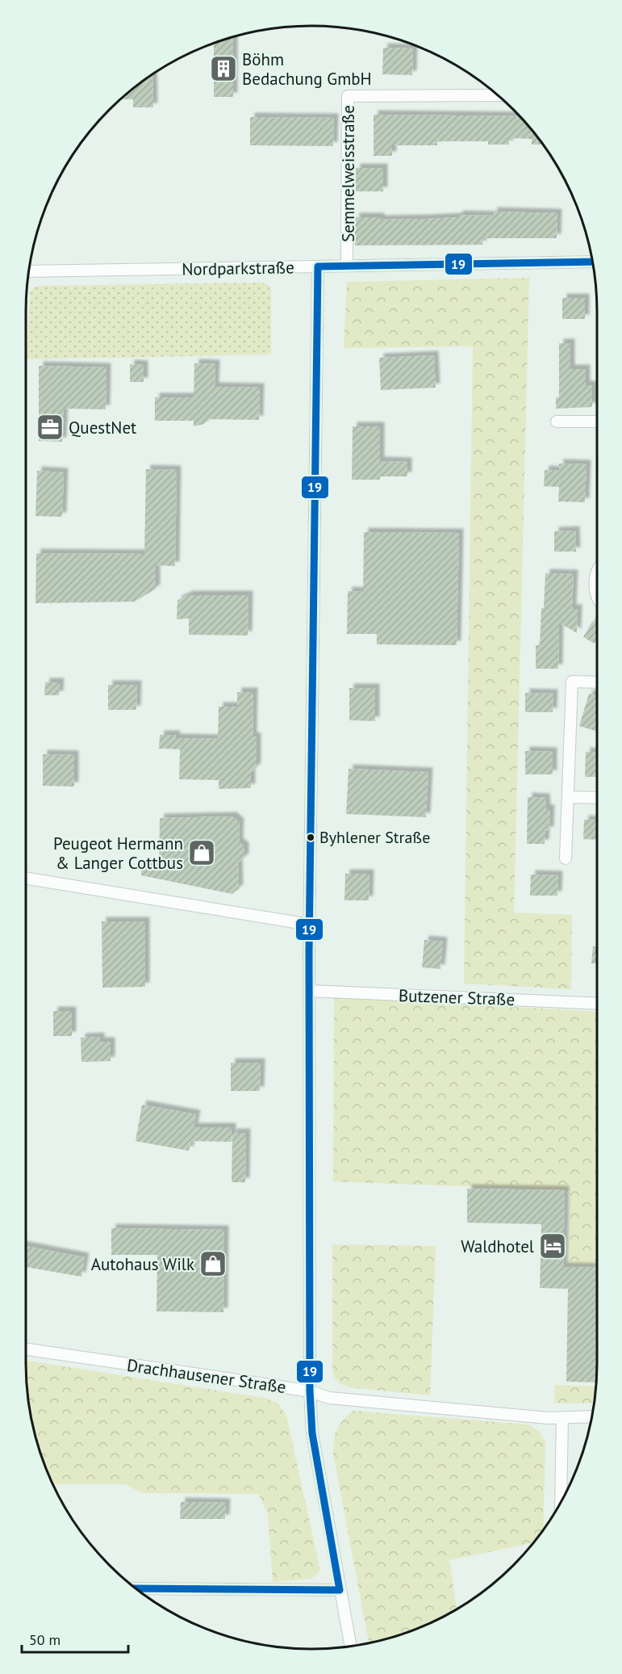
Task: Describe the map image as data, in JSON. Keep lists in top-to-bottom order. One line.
{"streets":{"street":["Semmelweisstraße","Nordparkstraße","Butzener Straße","Drachhausener Straße"]},"crossings":[["Semmelweisstraße","Nordparkstraße"]],"places":{"building":["Böhm Bedachung GmbH"],"office":["QuestNet"],"other":["Byhlener Straße"],"shop":["Peugeot Hermann & Langer Cottbus","Autohaus Wilk"],"hotel":["Waldhotel"]},"lines":["transit line 19"],"scale_bar":"50 m"}
